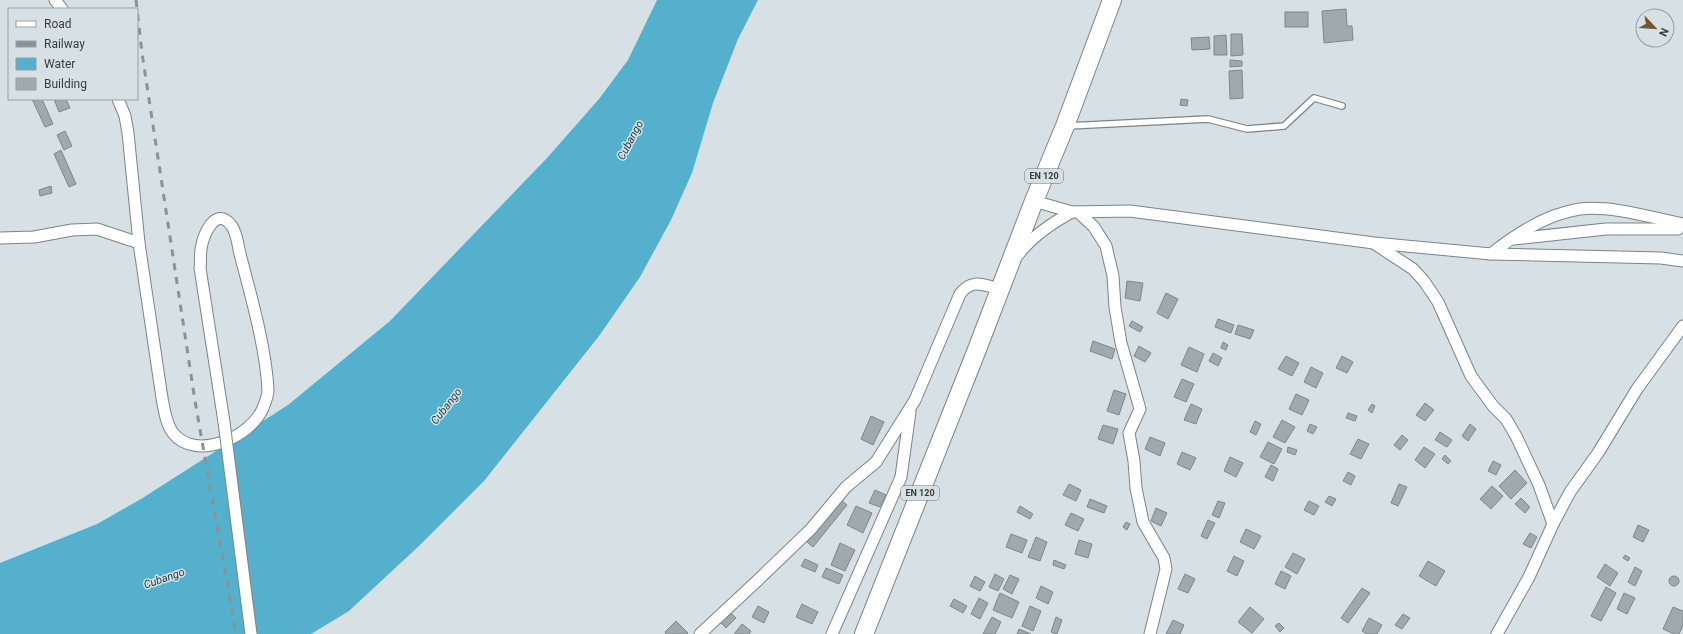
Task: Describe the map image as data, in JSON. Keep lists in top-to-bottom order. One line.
{"streets":{"main road":["EN 120"]},"water":["Cubango"],"legend":["Road","Railway","Water","Building"],"north":"bottom right"}
